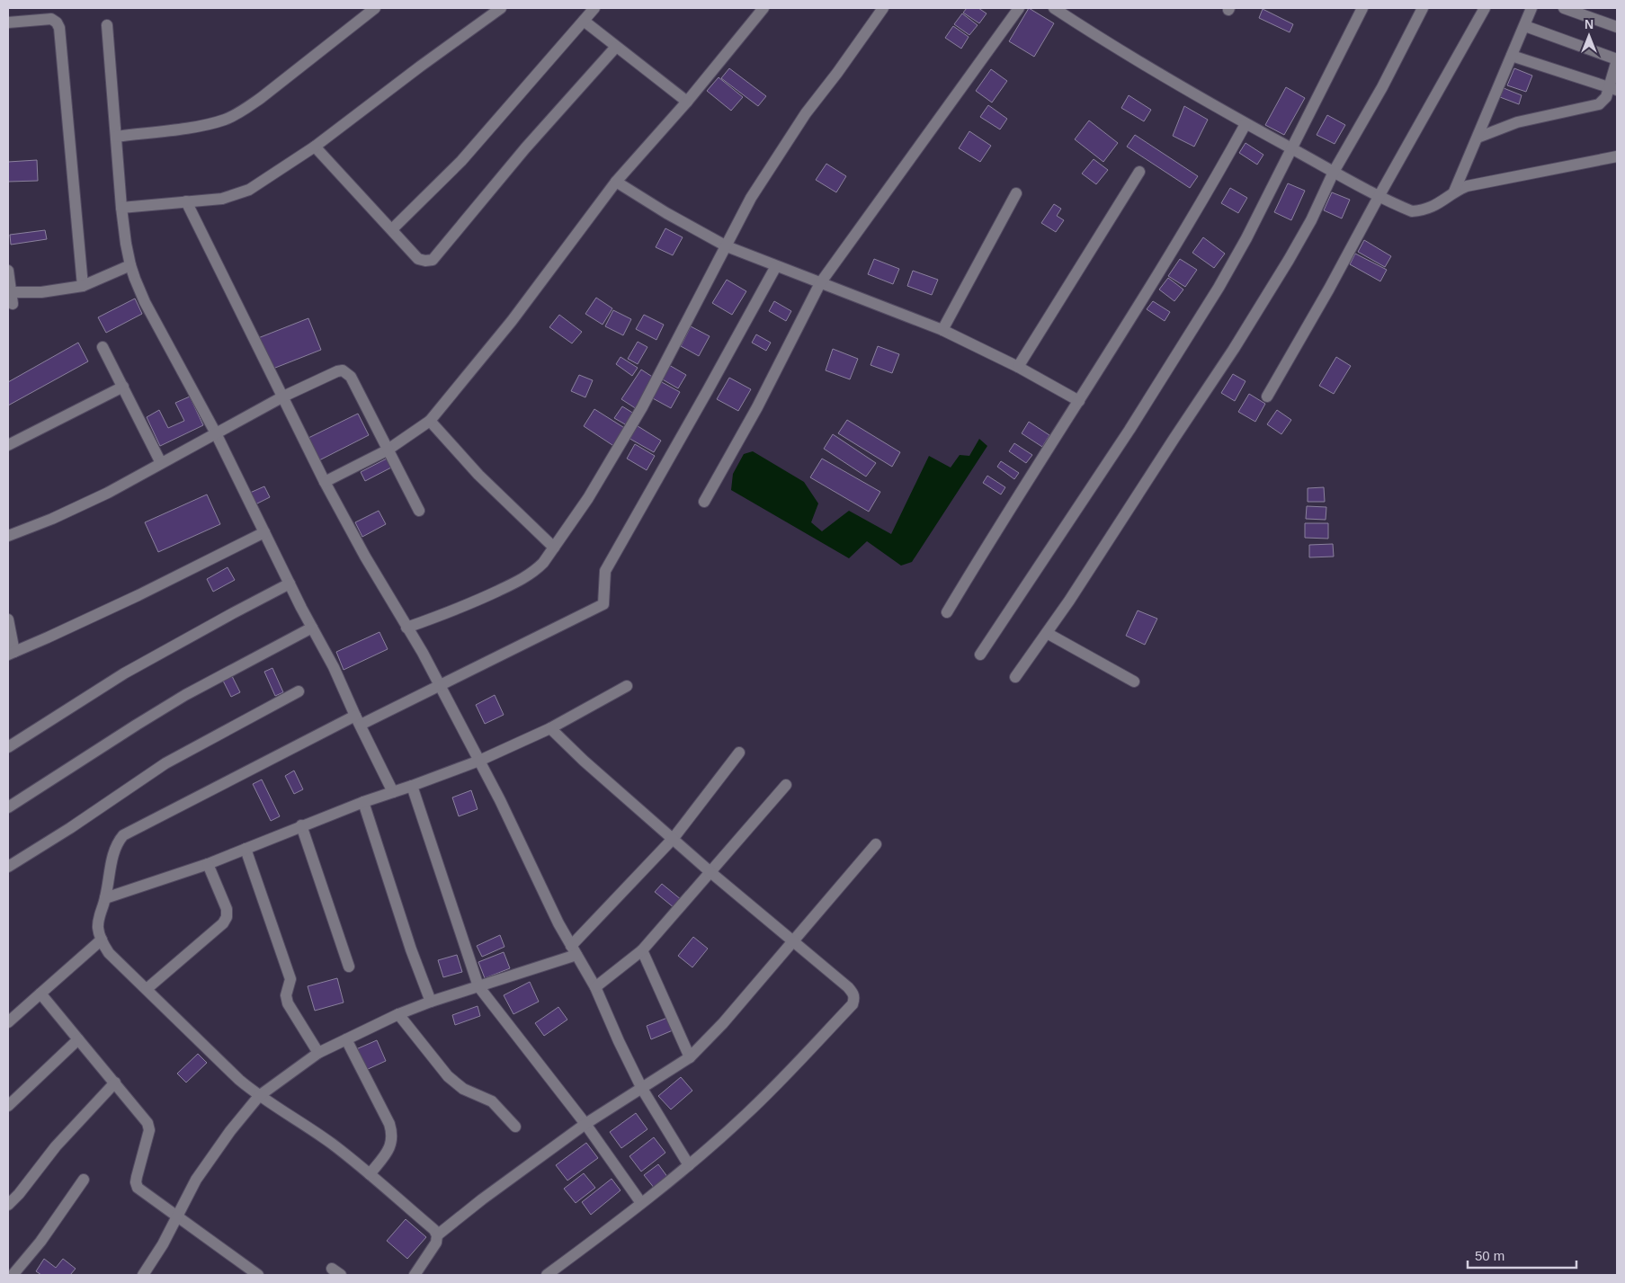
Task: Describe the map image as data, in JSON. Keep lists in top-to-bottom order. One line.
{"scale_bar":"50 m","north":"top"}
